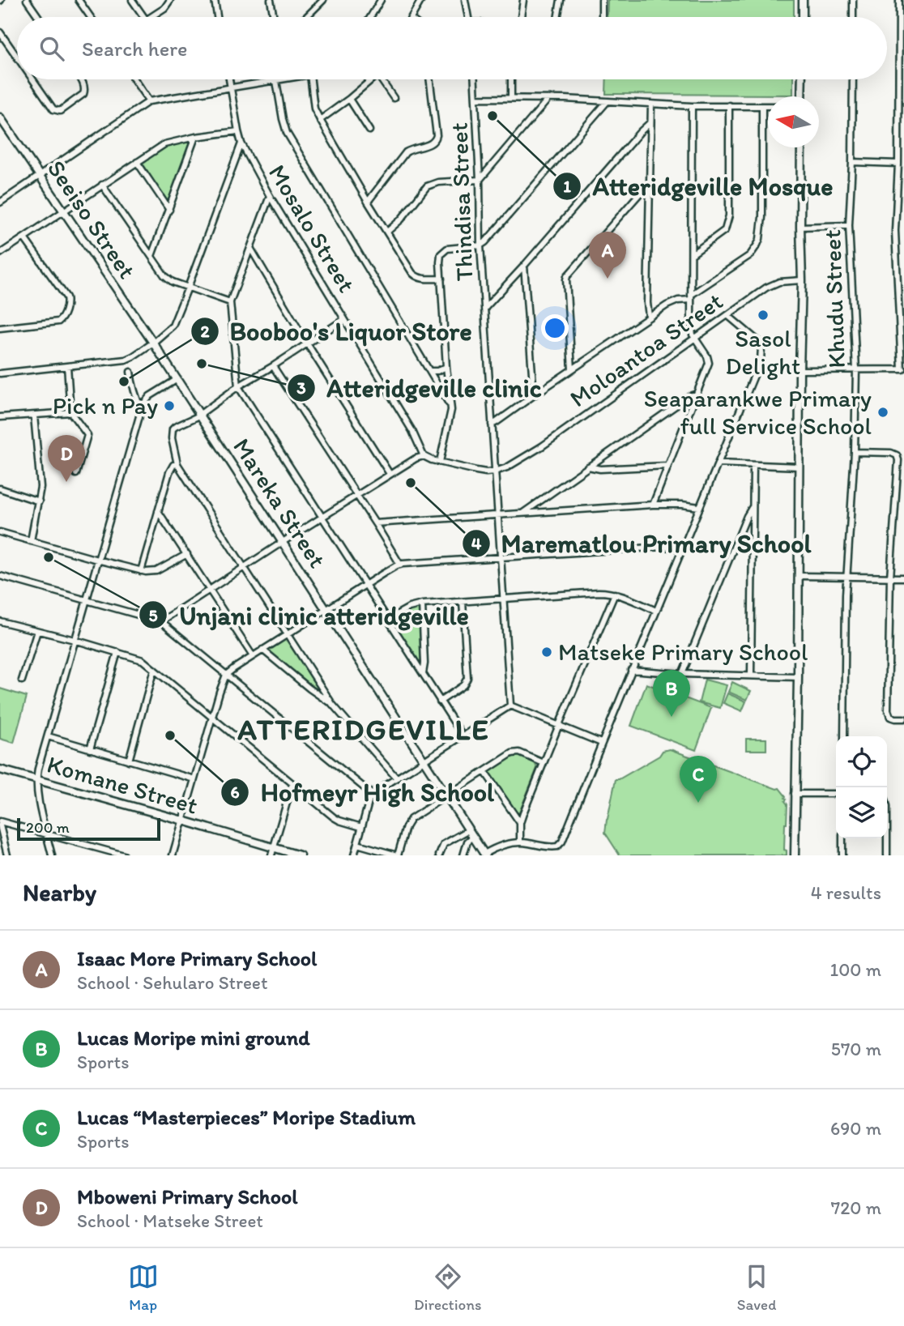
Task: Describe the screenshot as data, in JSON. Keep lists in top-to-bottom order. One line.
{"streets":{"street":["Thindisa Street","Seeiso Street","Mosalo Street","Khudu Street","Moloantoa Street","Mareka Street","Komane Street"]},"crossings":[["Thindisa Street","Moloantoa Street"],["Seeiso Street","Mareka Street"],["Mosalo Street","Moloantoa Street"]],"districts":["ATTERIDGEVILLE"],"places":["Atteridgeville Mosque","Sasol Delight","Atteridgeville clinic","Booboo's Liquor Store","Pick n Pay","Seaparankwe Primary full Service School","Marematlou Primary School","Unjani clinic atteridgeville","Matseke Primary School","Hofmeyr High School"],"scale_bar":"200 m","north":"left","page":{"search":"Search here","pins":["A","D","B","C"],"scale":"200 m","heading":["Nearby","4 results"],"list":[{"mark":"A","name":"Isaac More Primary School","note":"School · Sehularo Street","value":"100 m"},{"mark":"B","name":"Lucas Moripe mini ground","note":"Sports","value":"570 m"},{"mark":"C","name":"Lucas “Masterpieces” Moripe Stadium","note":"Sports","value":"690 m"},{"mark":"D","name":"Mboweni Primary School","note":"School · Matseke Street","value":"720 m"}],"nav":["Map","Directions","Saved"]}}
